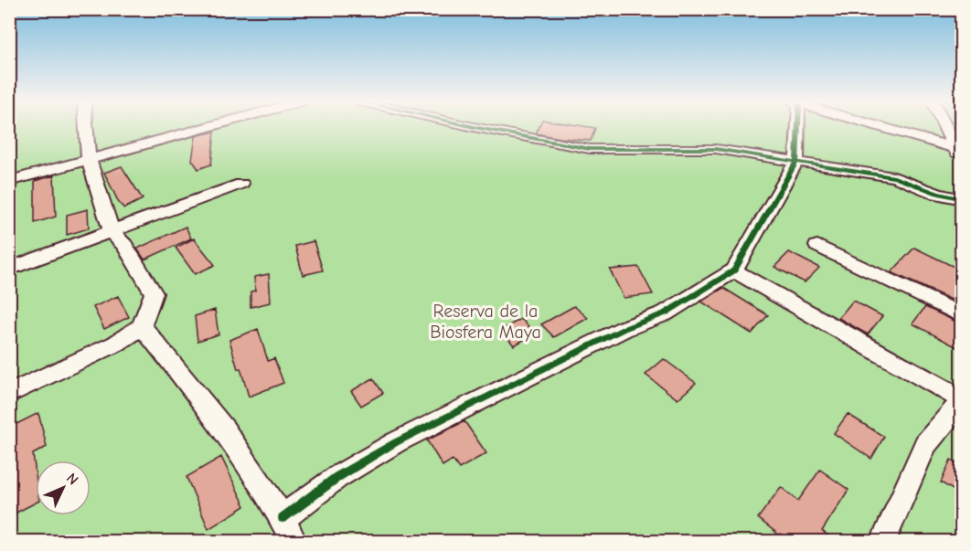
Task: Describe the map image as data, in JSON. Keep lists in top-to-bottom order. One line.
{"parks":["Reserva de la Biosfera Maya"],"north":"top right"}
